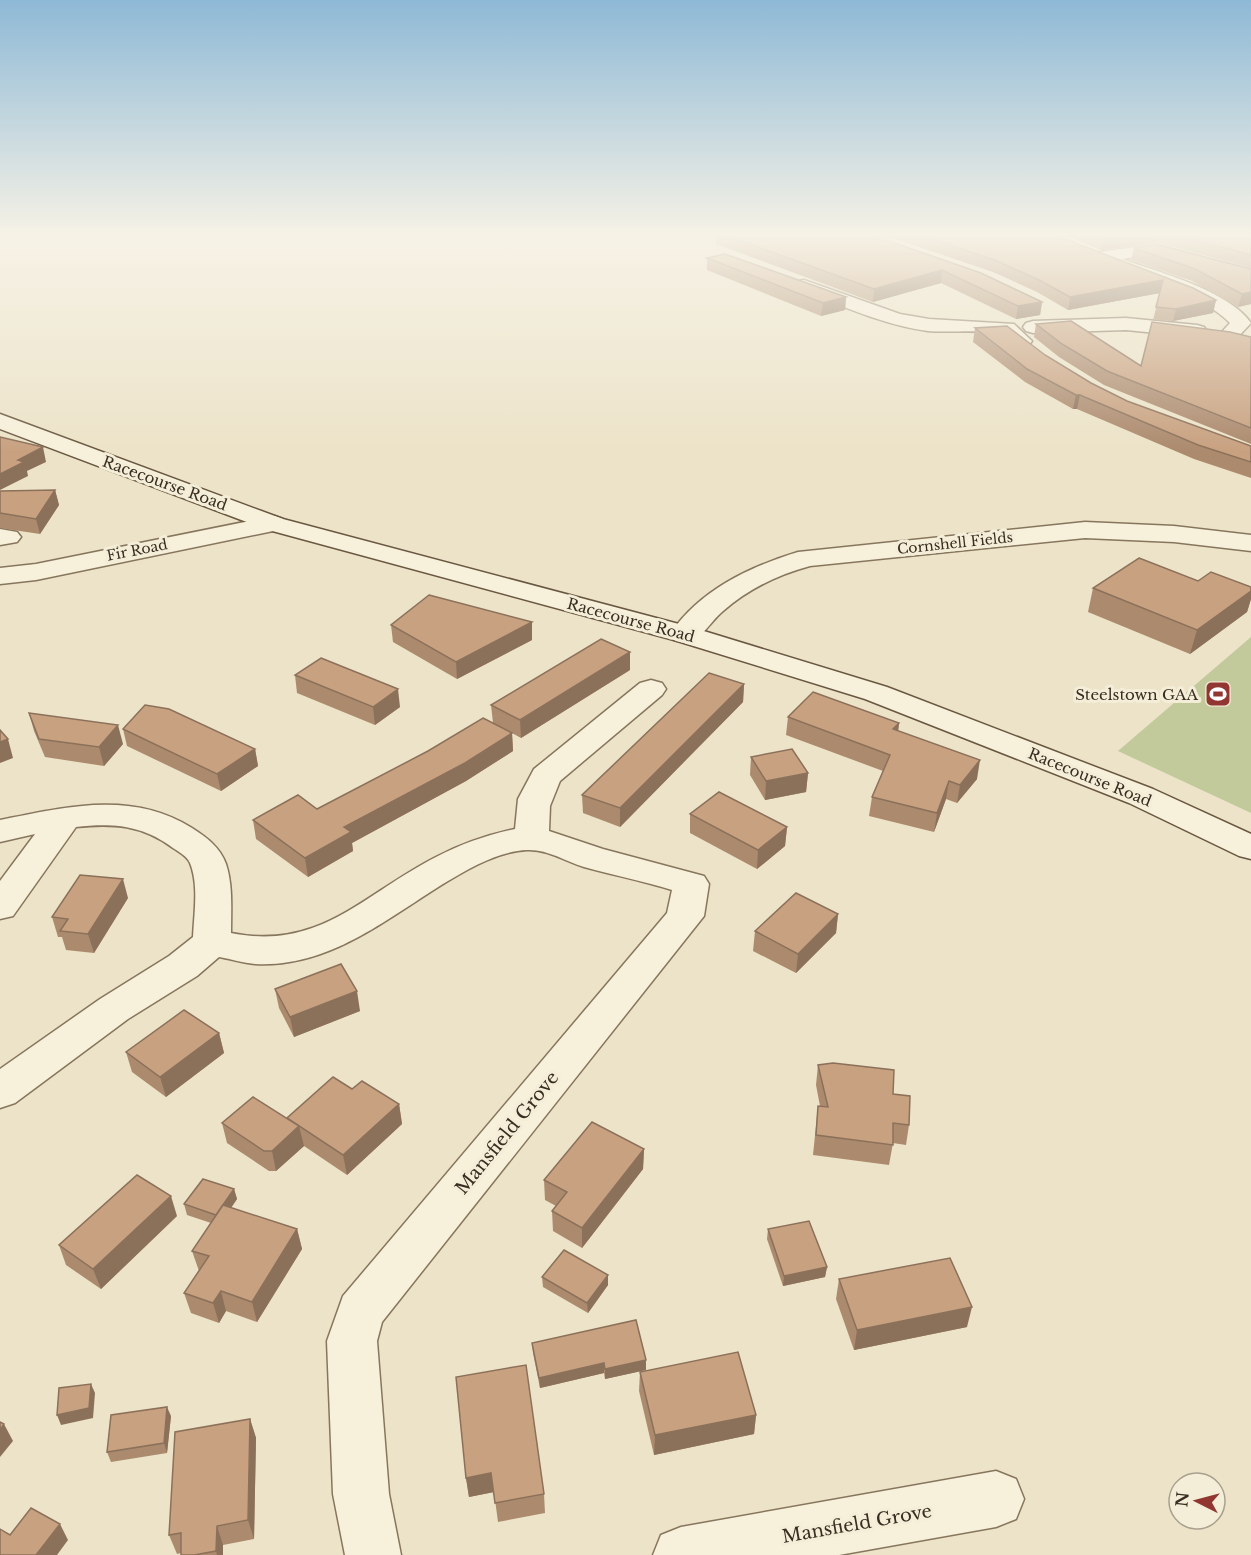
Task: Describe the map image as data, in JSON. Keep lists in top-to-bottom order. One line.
{"streets":{"street":["Racecourse Road","Cornshell Fields","Fir Road","Mansfield Grove"]},"crossings":[["Racecourse Road","Cornshell Fields"],["Racecourse Road","Fir Road"]],"places":{"sports":["Steelstown GAA"]},"north":"left"}
